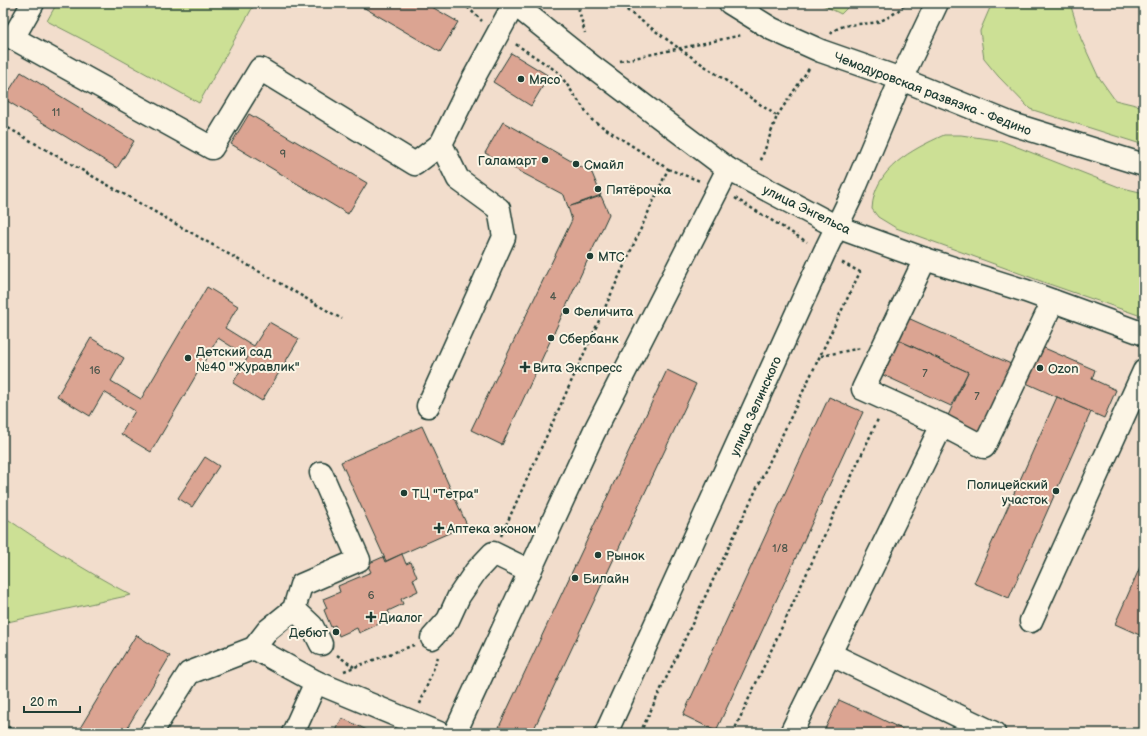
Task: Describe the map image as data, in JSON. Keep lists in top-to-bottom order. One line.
{"streets":{"street":["Чемодуровская развязка - Федино","улица Энгельса","улица Зелинского"]},"crossings":[["Чемодуровская развязка - Федино","улица Зелинского"],["улица Энгельса","улица Зелинского"]],"places":{"other":["Мясо","Галамарт","Смайл","Пятёрочка","МТС","Феличита","Сбербанк","Детский сад №40 \"Журавлик\"","Ozon","Полицейский участок","ТЦ \"Тетра\"","Рынок","Билайн","Дебют"],"health":["Вита Экспресс","Аптека эконом","Диалог"]},"house_numbers":["11","9","4","16","7","7","1/8","6"],"scale_bar":"20 m"}
